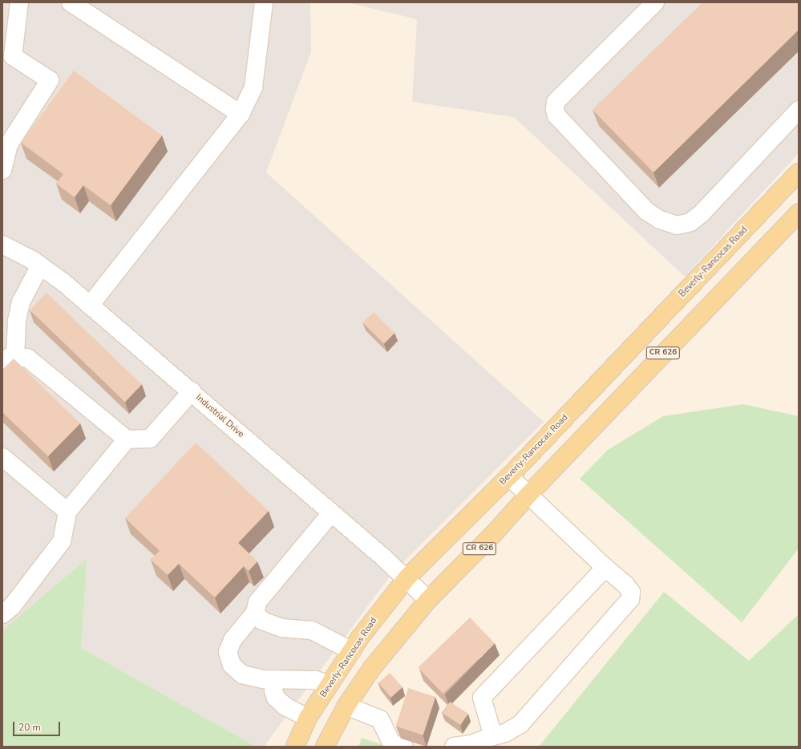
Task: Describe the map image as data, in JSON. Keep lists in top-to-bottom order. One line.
{"streets":{"main road":["Beverly-Rancocas Road","CR 626"],"street":["Industrial Drive"]},"crossings":[["Beverly-Rancocas Road","Industrial Drive"],["CR 626","Industrial Drive"]],"scale_bar":"20 m"}
